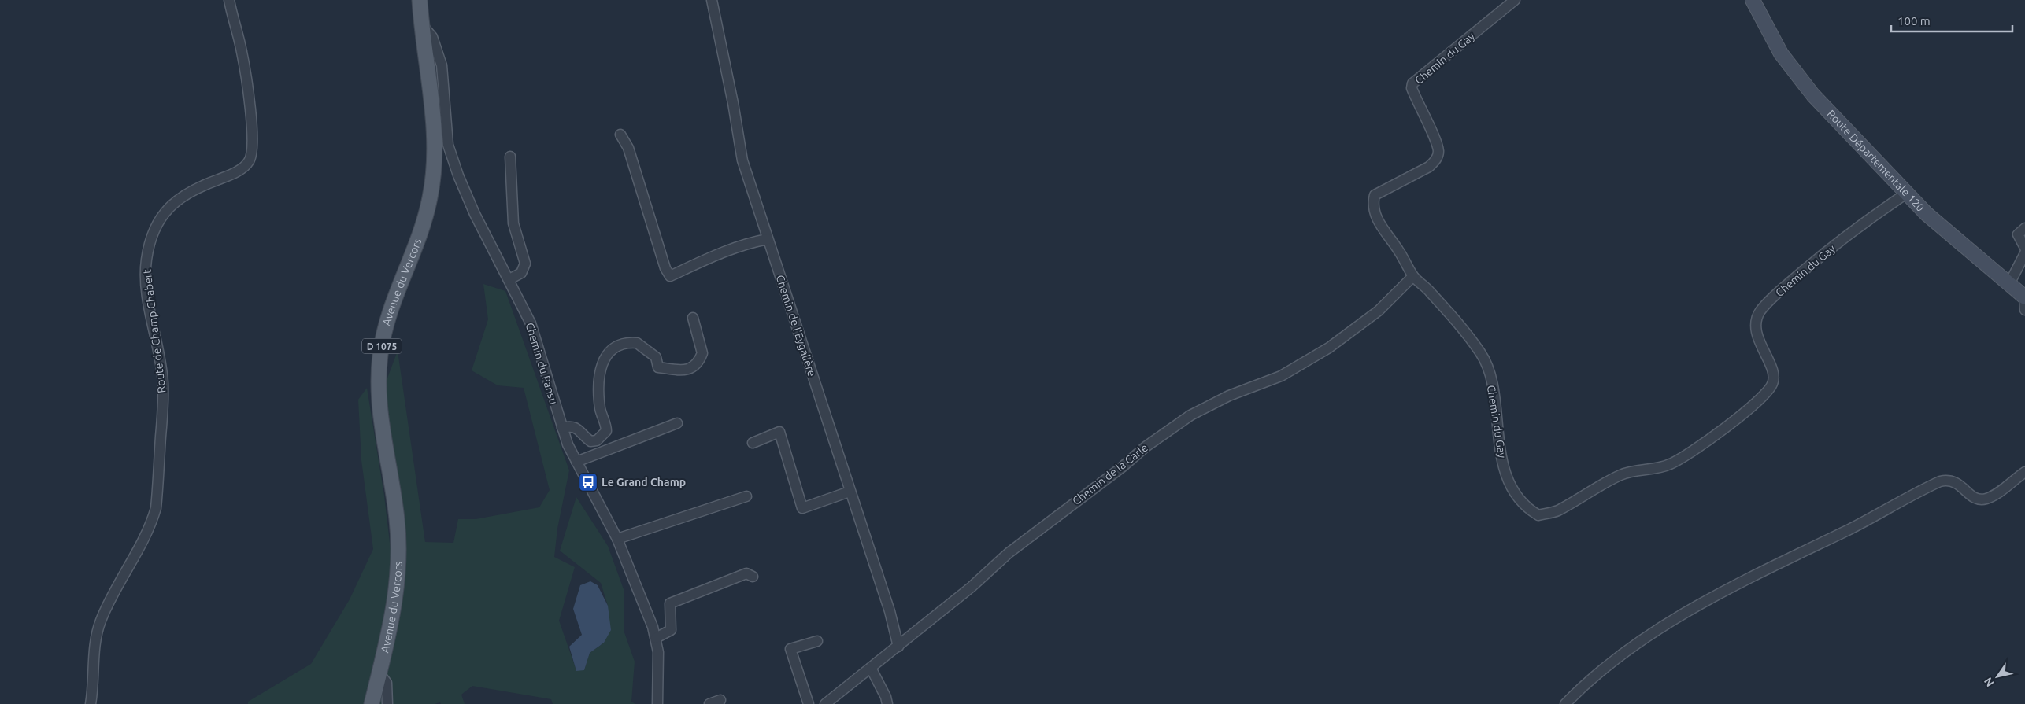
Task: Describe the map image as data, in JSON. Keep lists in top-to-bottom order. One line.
{"streets":{"main road":["Avenue du Vercors","D 1075"],"street":["Chemin du Gay","Route Départementale 120","Chemin de l'Eygalière","Route de Champ Chabert","Chemin du Pansu","Chemin de la Carle"]},"crossings":[["Chemin du Gay","Route Départementale 120"],["Chemin du Gay","Chemin de la Carle"],["Avenue du Vercors","Chemin du Pansu"],["Chemin de l'Eygalière","Chemin de la Carle"]],"places":{"bus stop":["Le Grand Champ"]},"scale_bar":"100 m","north":"bottom left"}
